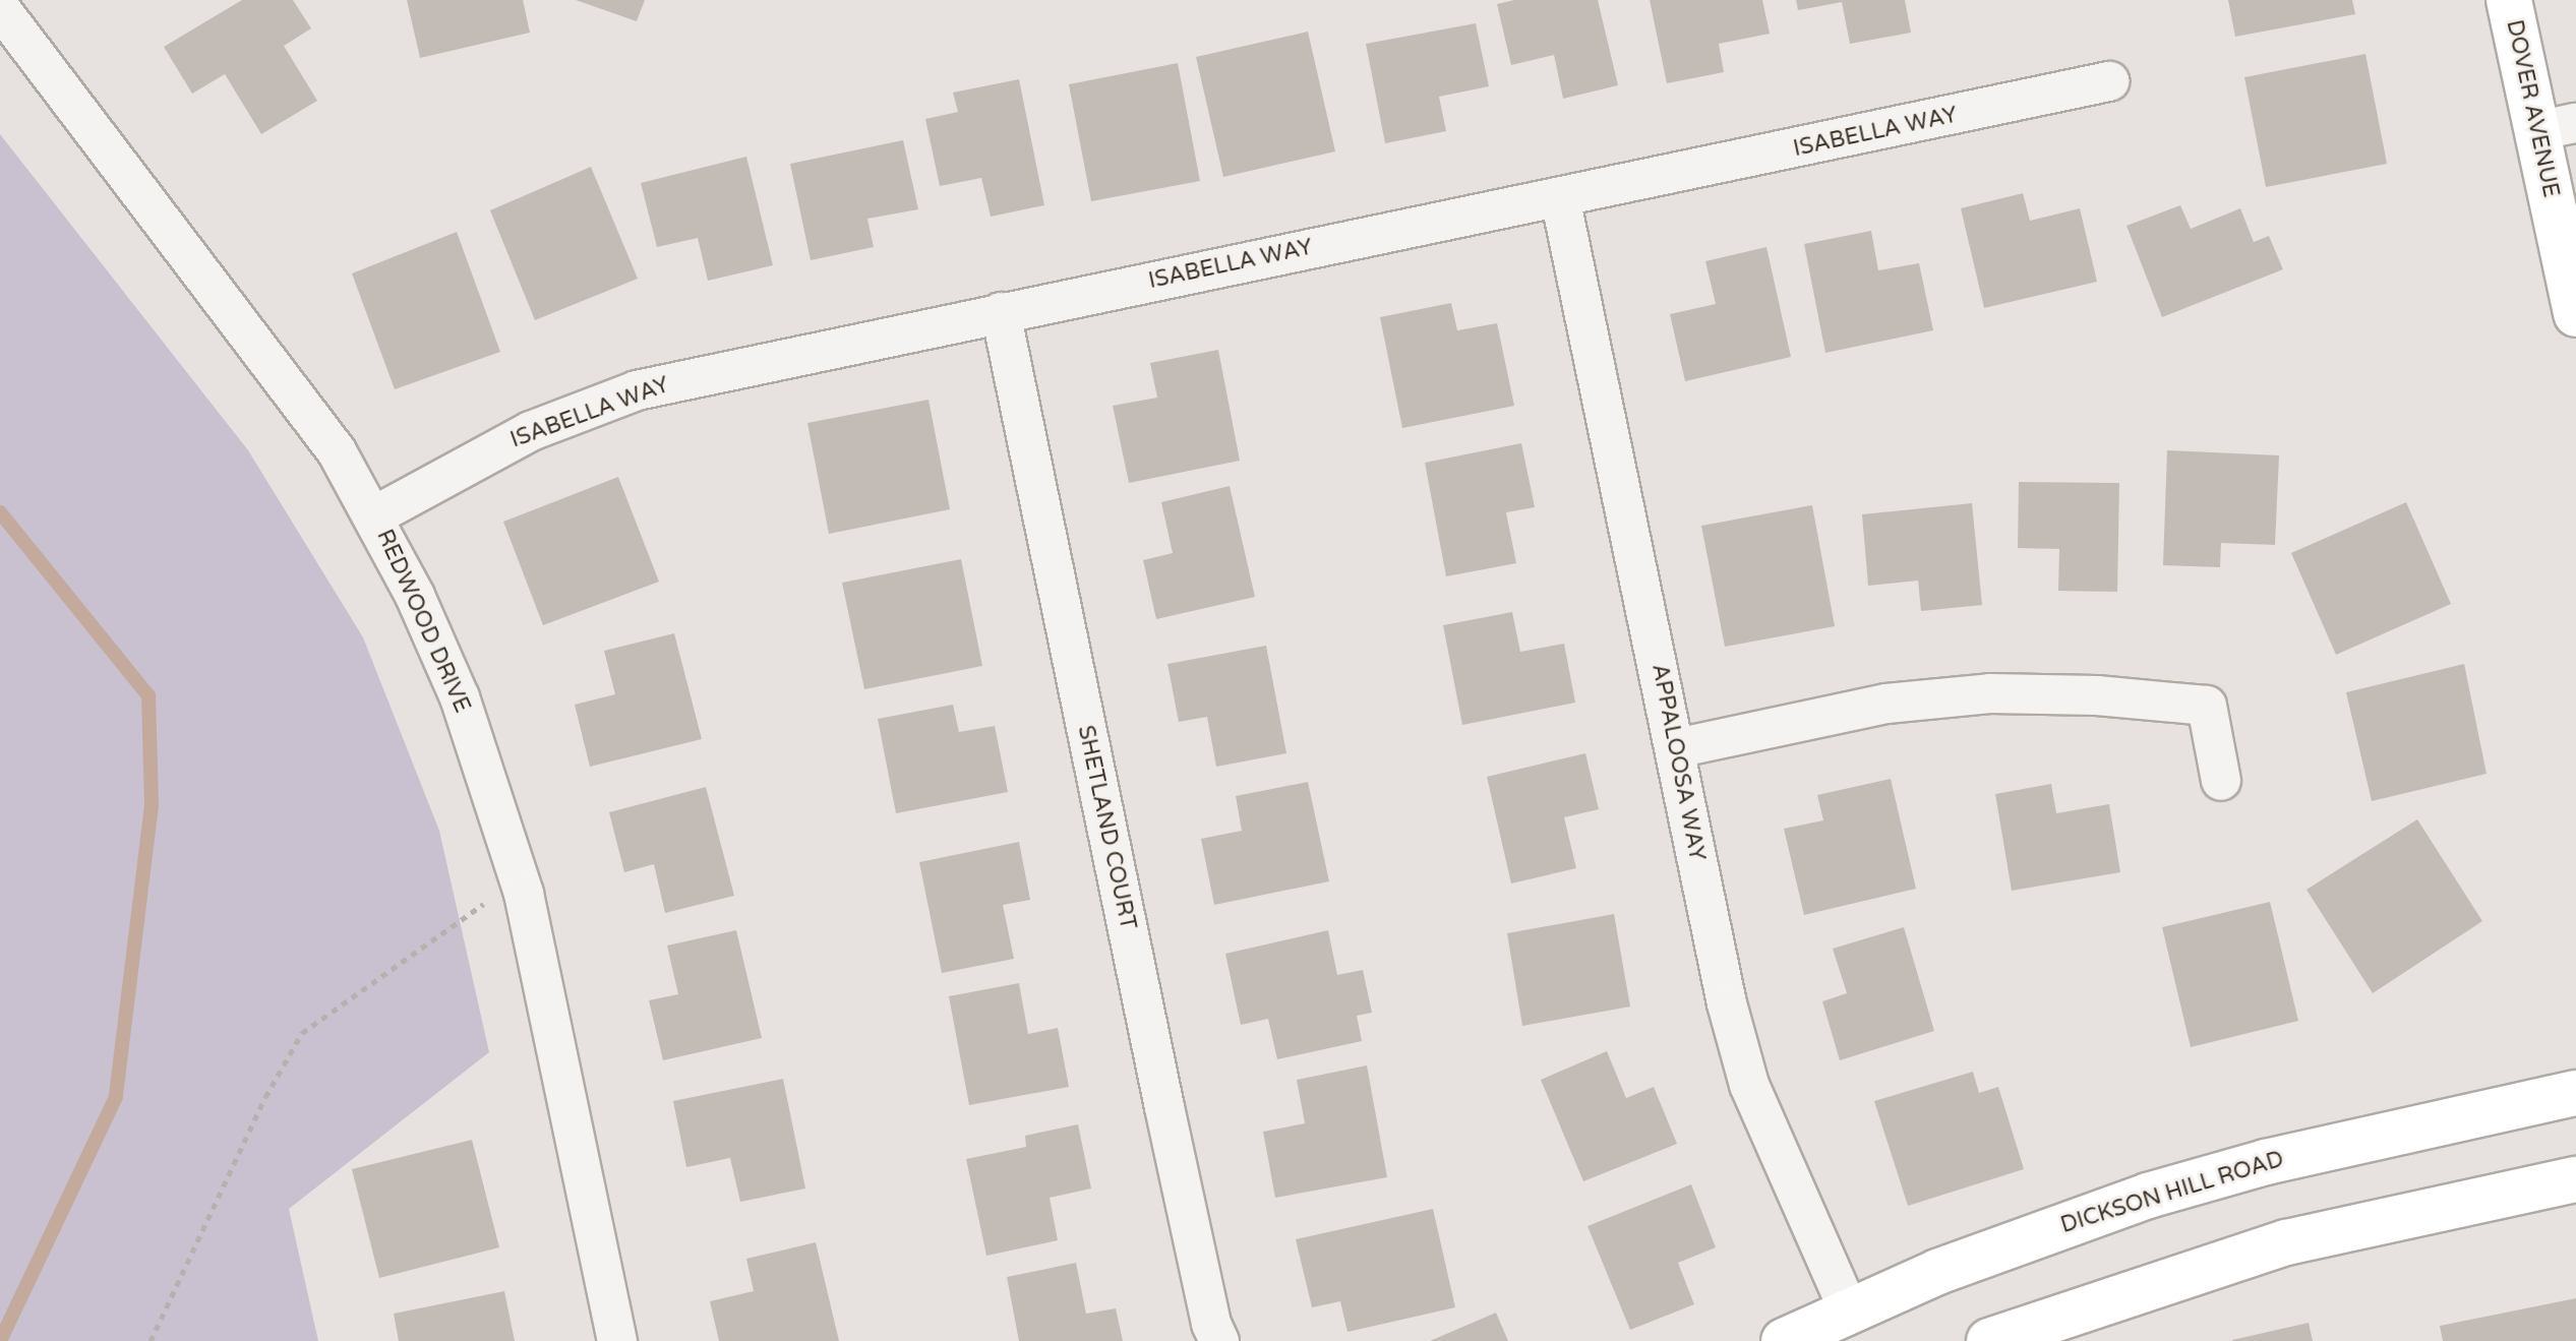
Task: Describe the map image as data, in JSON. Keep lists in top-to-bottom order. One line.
{"streets":{"street":["DOVER AVENUE","ISABELLA WAY","REDWOOD DRIVE","APPALOOSA WAY","SHETLAND COURT","DICKSON HILL ROAD"]},"crossings":[["ISABELLA WAY","REDWOOD DRIVE"],["ISABELLA WAY","APPALOOSA WAY"],["ISABELLA WAY","SHETLAND COURT"],["APPALOOSA WAY","DICKSON HILL ROAD"]]}
